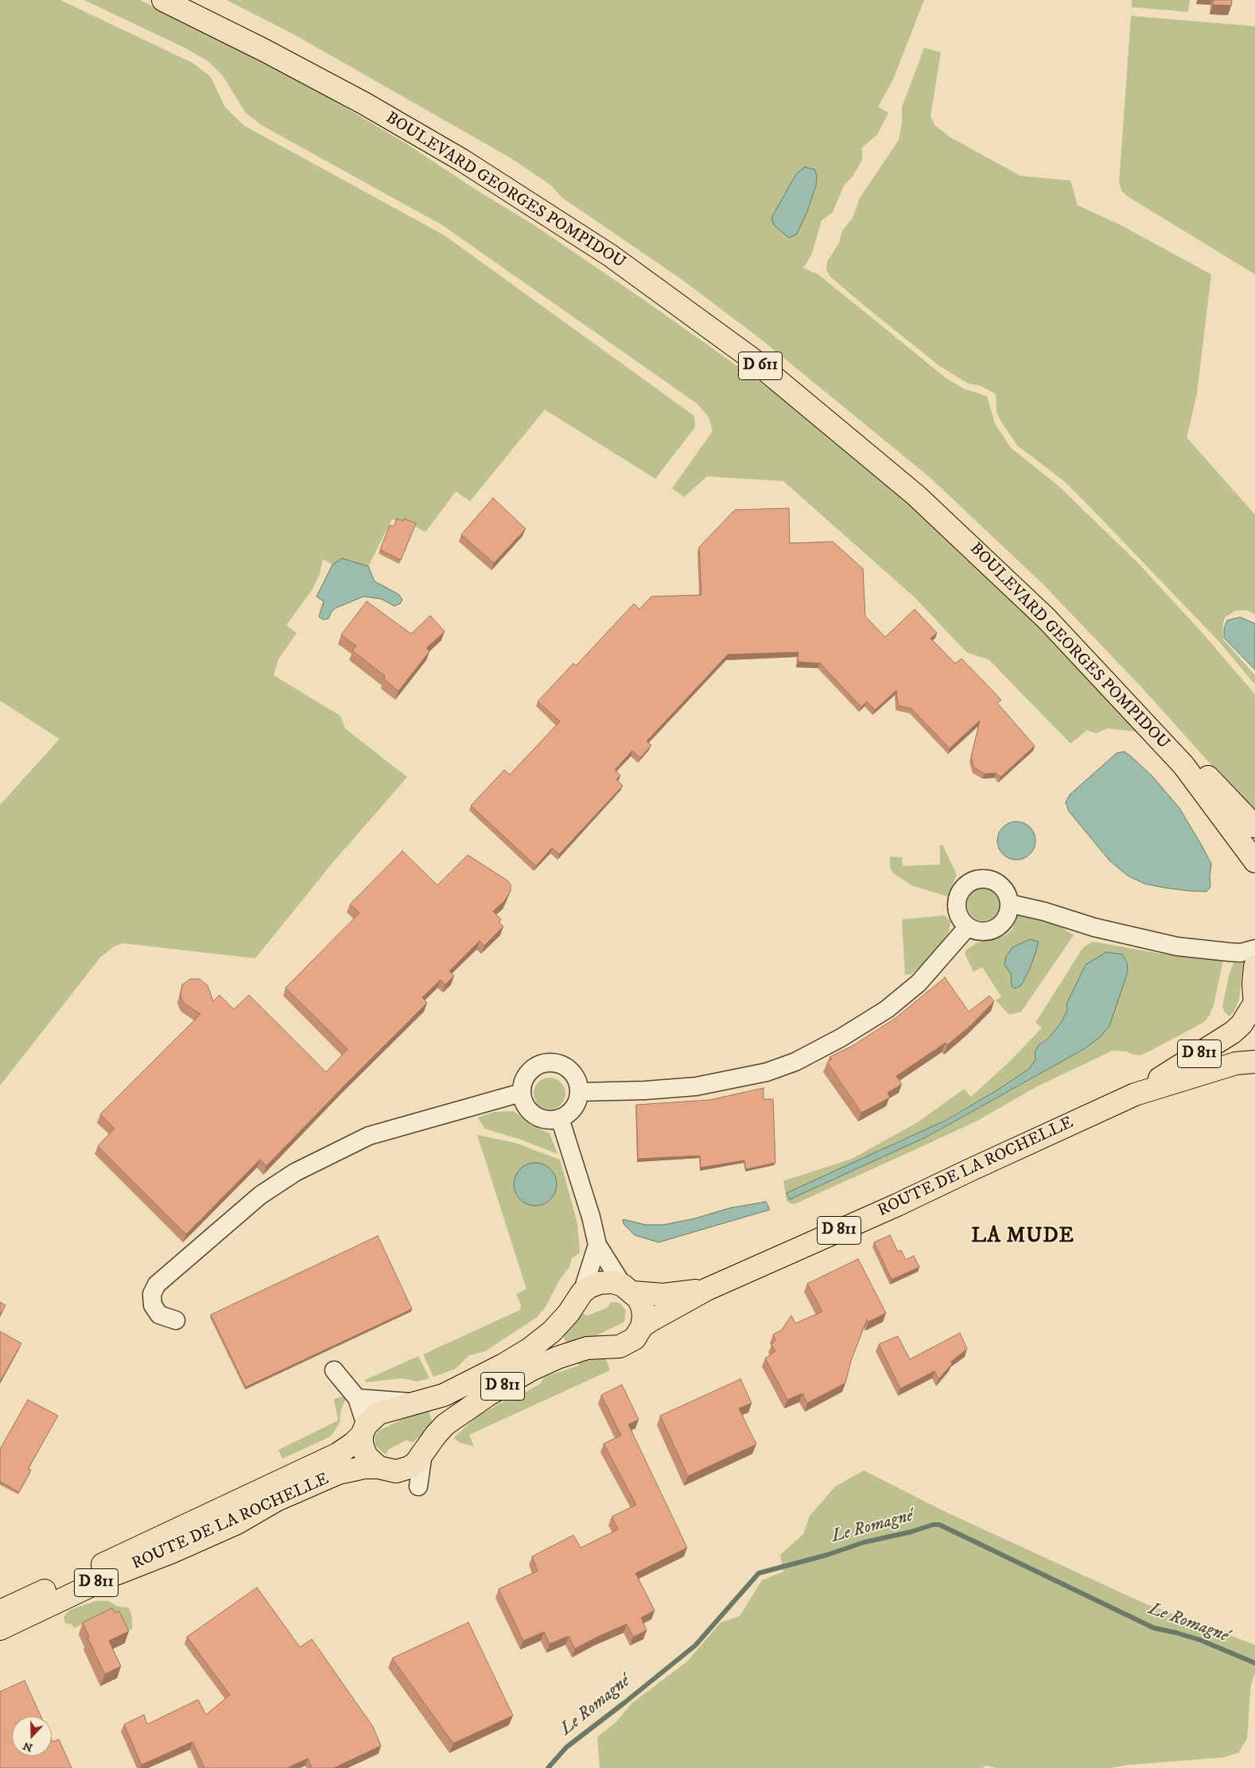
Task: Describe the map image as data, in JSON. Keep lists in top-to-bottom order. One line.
{"streets":{"main road":["BOULEVARD GEORGES POMPIDOU","D 611","D 811","ROUTE DE LA ROCHELLE"]},"districts":["LA MUDE"],"water":["Le Romagné"],"north":"bottom"}
